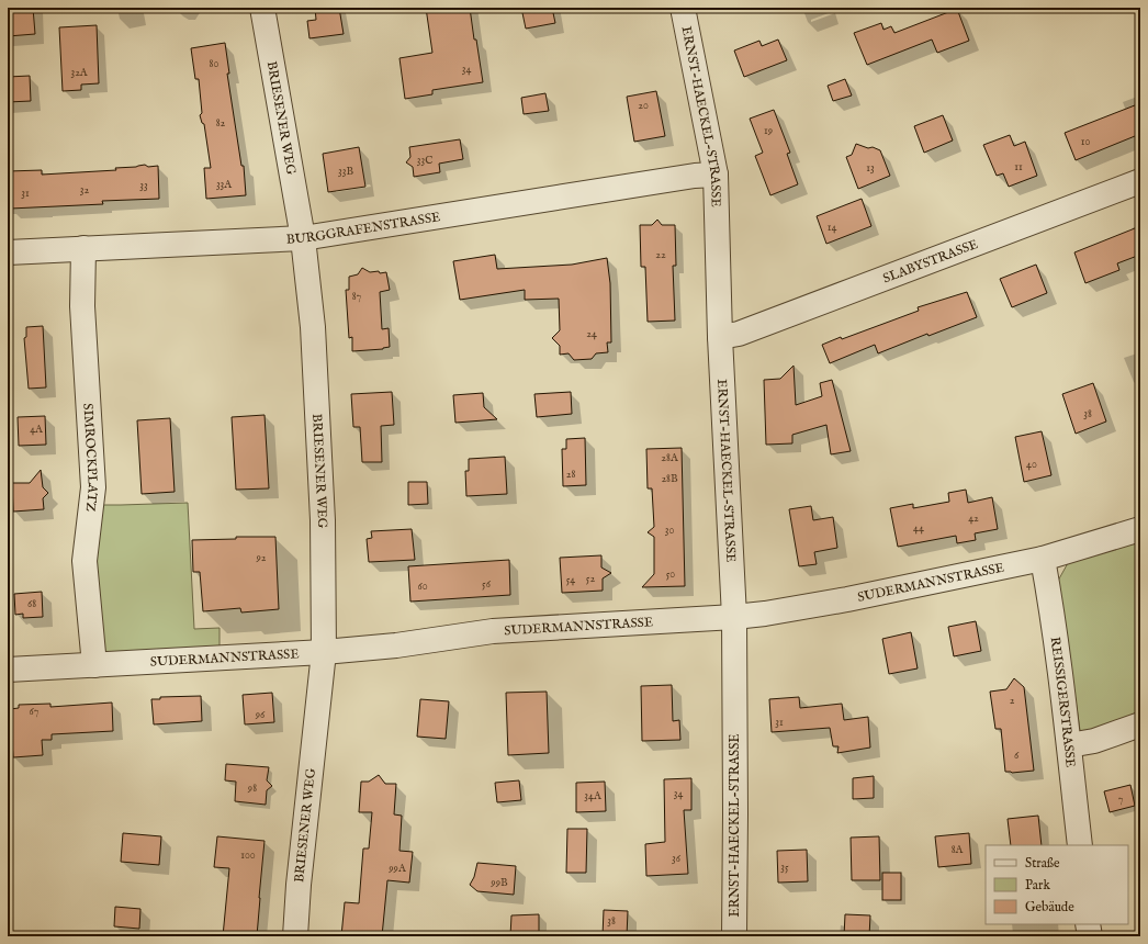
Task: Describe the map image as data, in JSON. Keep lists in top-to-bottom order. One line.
{"streets":{"street":["ERNST-HAECKEL-STRASSE","BRIESENER WEG","BURGGRAFENSTRASSE","SLABYSTRASSE","SIMROCKPLATZ","SUDERMANNSTRASSE","REISSIGERSTRASSE"]},"crossings":[["ERNST-HAECKEL-STRASSE","BURGGRAFENSTRASSE"],["ERNST-HAECKEL-STRASSE","SLABYSTRASSE"],["ERNST-HAECKEL-STRASSE","SUDERMANNSTRASSE"],["BRIESENER WEG","BURGGRAFENSTRASSE"],["BRIESENER WEG","SUDERMANNSTRASSE"],["BURGGRAFENSTRASSE","SIMROCKPLATZ"],["SIMROCKPLATZ","SUDERMANNSTRASSE"],["SUDERMANNSTRASSE","REISSIGERSTRASSE"]],"house_numbers":["80","34","32A","20","82","19","10","33C","11","13","33B","33A","33","32","31","14","22","87","24","38","4A","28A","40","28","28B","42","44","30","92","50","52","54","56","60","68","2","67","96","31","6","98","34","34A","7","8A","100","36","35","99A","99B","38"],"legend":["Straße","Park","Gebäude"]}
